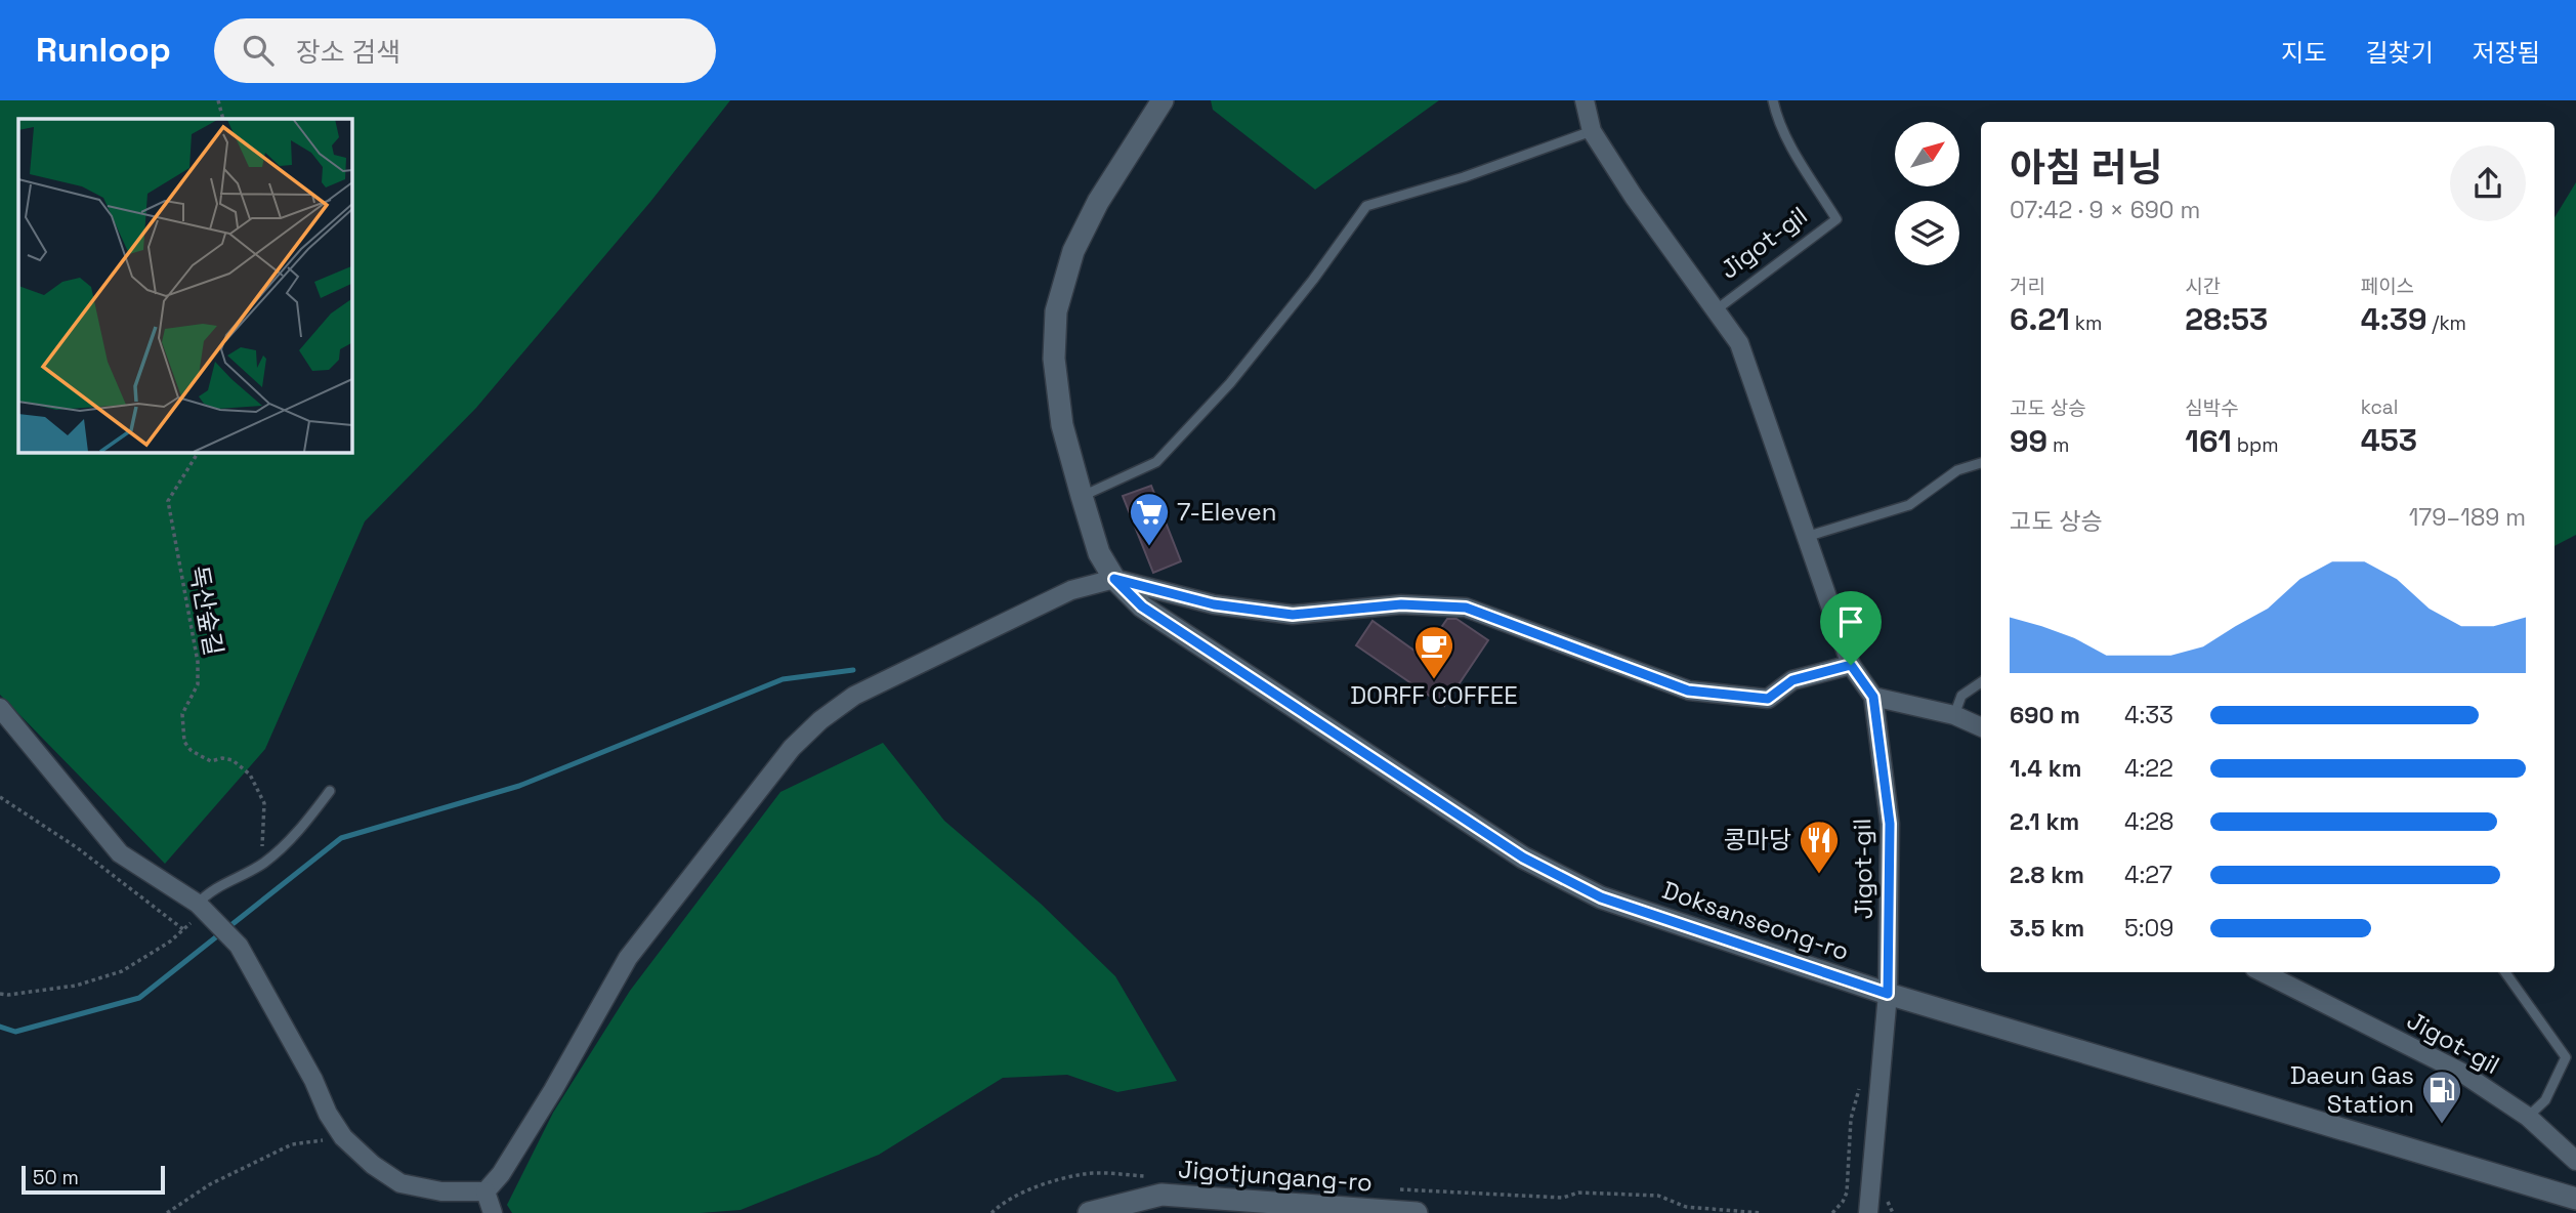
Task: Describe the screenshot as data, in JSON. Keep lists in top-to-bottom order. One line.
{"streets":{"street":["Jigot-gil","Doksanseong-ro","Jigotjungang-ro"],"path":["독산숲길"]},"crossings":[["Jigot-gil","Doksanseong-ro"]],"places":{"supermarket":["7-Eleven"],"cafe":["DORFF COFFEE"],"restaurant":["콩마당"],"fuel station":["Daeun Gas Station"]},"scale_bar":"50 m","north":"top right","page":{"header":"Runloop","search":"장소 검색","nav":["지도","길찾기","저장됨"],"heading":["아침 러닝","07:42 · 9 × 690 m"],"stats":[["거리","6.21 km"],["시간","28:53"],["페이스","4:39 /km"],["고도 상승","99 m"],["심박수","161 bpm"],["kcal","453"]],"chart":["고도 상승","179–189 m"],"list":[{"name":"690 m","note":"4:33"},{"name":"1.4 km","note":"4:22"},{"name":"2.1 km","note":"4:28"},{"name":"2.8 km","note":"4:27"},{"name":"3.5 km","note":"5:09"}],"scale":"50 m"}}
